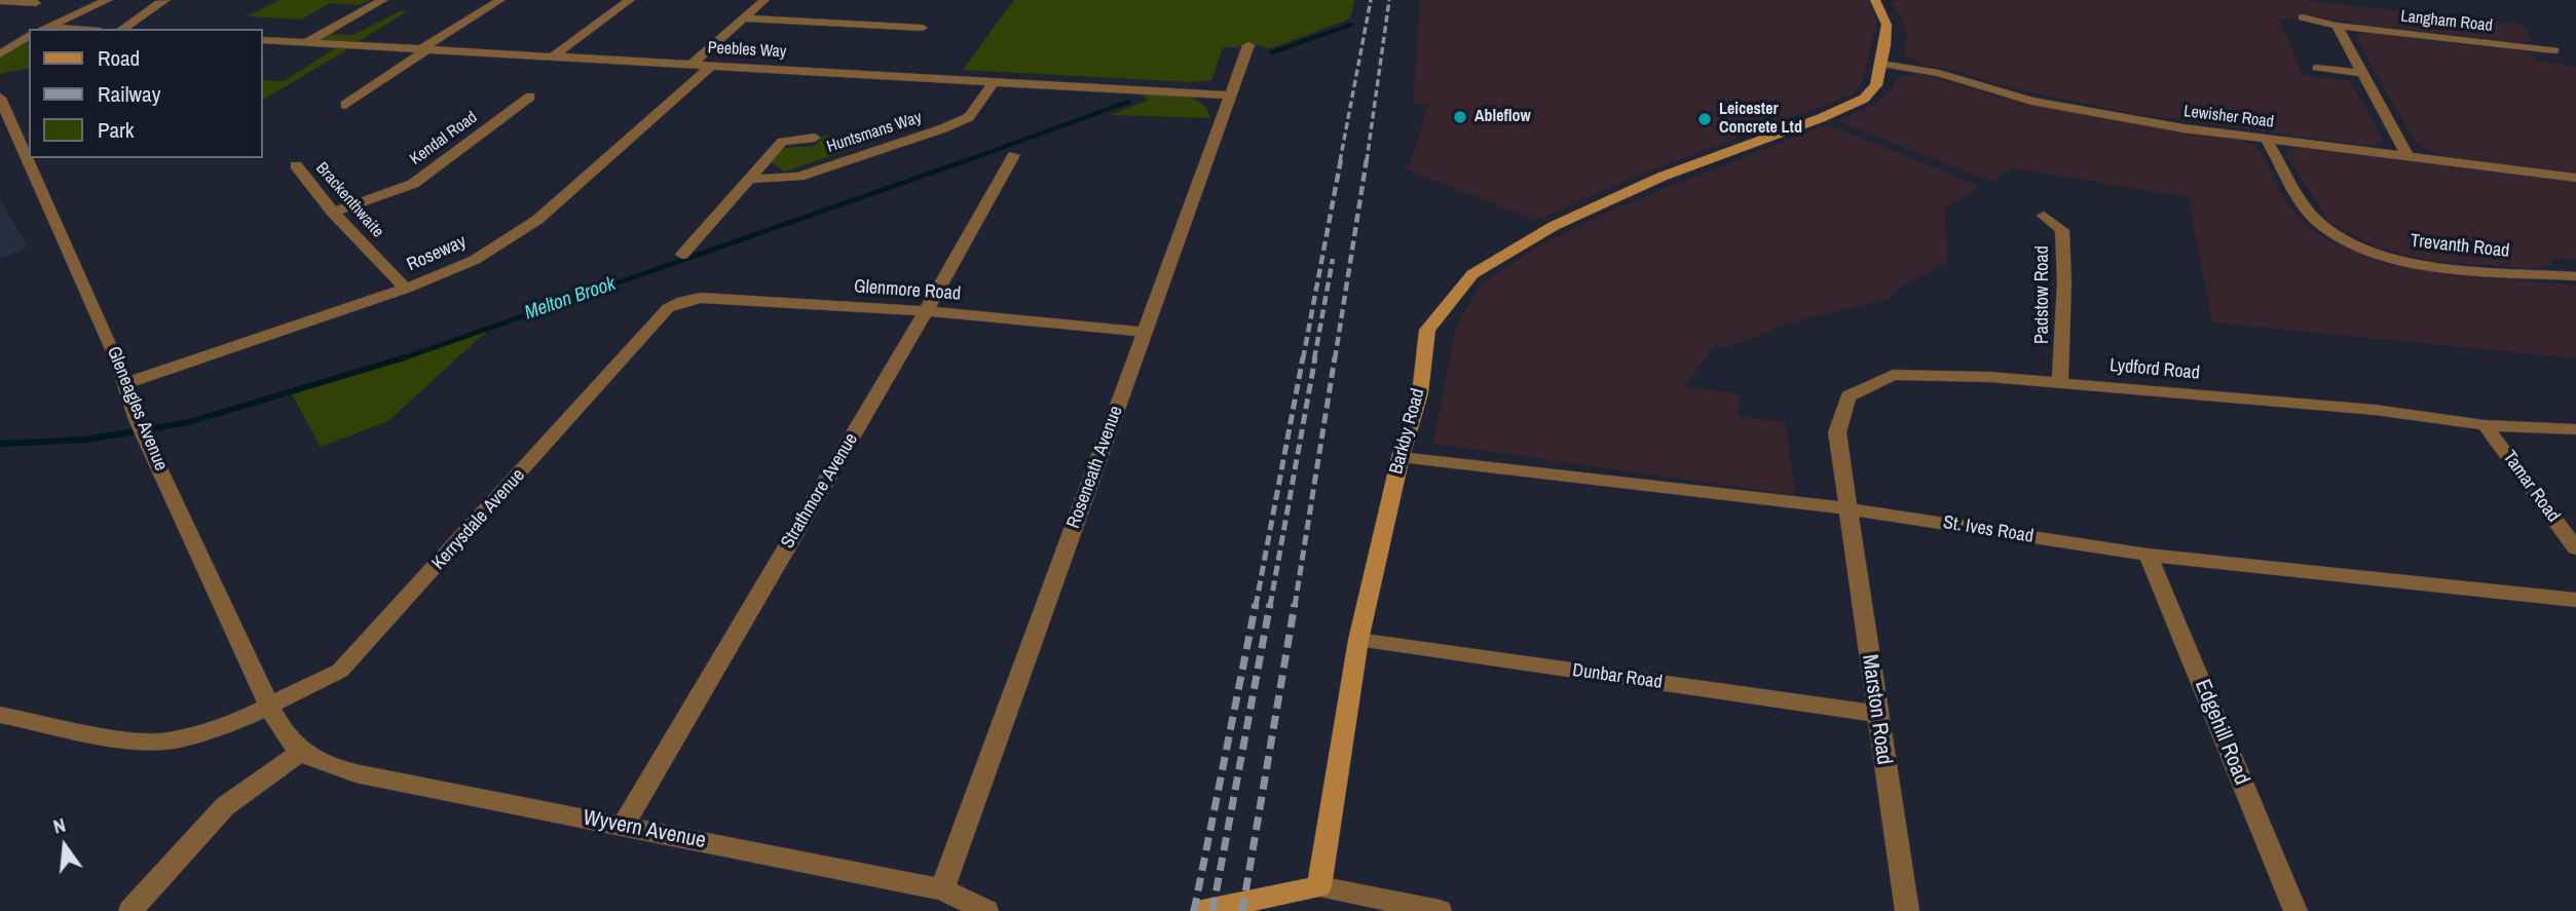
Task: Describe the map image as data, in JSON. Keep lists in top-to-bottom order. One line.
{"streets":{"street":["Langham Road","Peebles Way","Lewisher Road","Huntsmans Way","Kendal Road","Brackenthwaite","Trevanth Road","Roseway","Glenmore Road","Padstow Road","Lydford Road","Gleneagles Avenue","Barkby Road","Roseneath Avenue","Tamar Road","Strathmore Avenue","Kerrysdale Avenue","St. Ives Road","Dunbar Road","Marston Road","Edgehill Road","Wyvern Avenue"]},"crossings":[["Peebles Way","Huntsmans Way"],["Peebles Way","Roseway"],["Peebles Way","Roseneath Avenue"],["Lewisher Road","Trevanth Road"],["Lewisher Road","Barkby Road"],["Kendal Road","Brackenthwaite"],["Brackenthwaite","Roseway"],["Roseway","Gleneagles Avenue"],["Glenmore Road","Roseneath Avenue"],["Glenmore Road","Strathmore Avenue"],["Glenmore Road","Kerrysdale Avenue"],["Padstow Road","Lydford Road"],["Lydford Road","Tamar Road"],["Lydford Road","St. Ives Road"],["Lydford Road","Marston Road"],["Gleneagles Avenue","Kerrysdale Avenue"],["Gleneagles Avenue","Wyvern Avenue"],["Barkby Road","St. Ives Road"],["Barkby Road","Dunbar Road"],["Roseneath Avenue","Wyvern Avenue"],["Strathmore Avenue","Wyvern Avenue"],["St. Ives Road","Marston Road"],["St. Ives Road","Edgehill Road"],["Dunbar Road","Marston Road"]],"water":["Melton Brook"],"places":["Ableflow","Leicester Concrete Ltd"],"legend":["Road","Railway","Park"],"north":"top"}
